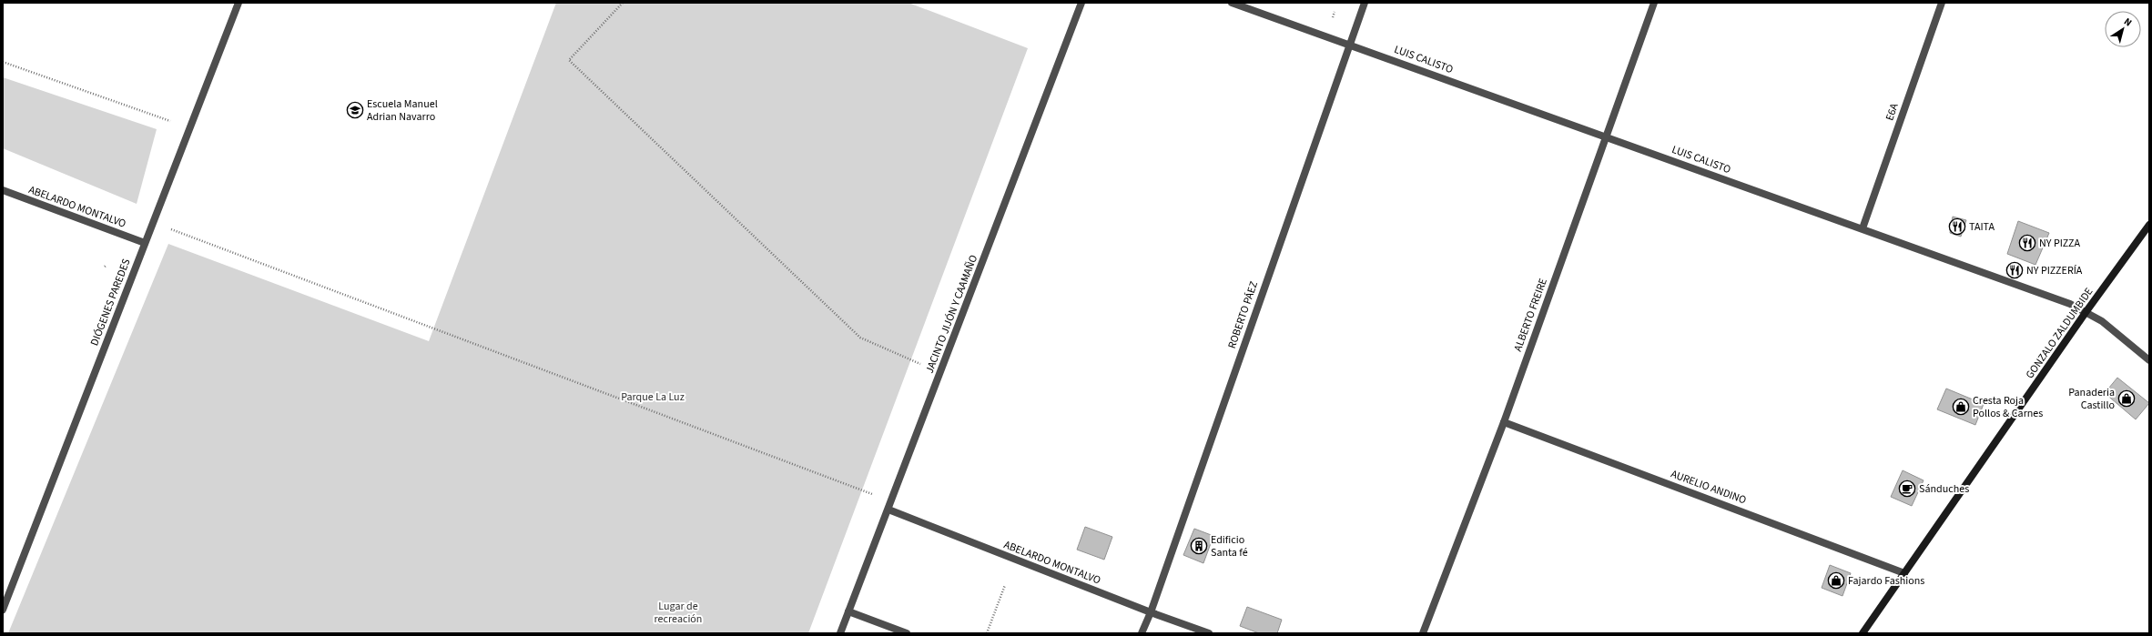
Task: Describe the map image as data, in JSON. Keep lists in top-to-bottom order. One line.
{"streets":{"street":["LUIS CALISTO","E6A","ABELARDO MONTALVO","DIÓGENES PAREDES","JACINTO JIJÓN Y CAAMAÑO","ROBERTO PÁEZ","ALBERTO FREIRE","GONZALO ZALDUMBIDE","AURELIO ANDINO"]},"crossings":[["LUIS CALISTO","E6A"],["LUIS CALISTO","ROBERTO PÁEZ"],["LUIS CALISTO","ALBERTO FREIRE"],["LUIS CALISTO","GONZALO ZALDUMBIDE"],["ABELARDO MONTALVO","DIÓGENES PAREDES"],["ABELARDO MONTALVO","JACINTO JIJÓN Y CAAMAÑO"],["ABELARDO MONTALVO","ROBERTO PÁEZ"],["ALBERTO FREIRE","AURELIO ANDINO"],["GONZALO ZALDUMBIDE","AURELIO ANDINO"]],"parks":["Parque La Luz","Lugar de recreación"],"places":{"school or university":["Escuela Manuel Adrian Navarro"],"restaurant":["TAITA","NY PIZZA","NY PIZZERÍA"],"shop":["Panaderia Castillo","Cresta Roja Pollos & Carnes","Fajardo Fashions"],"cafe":["Sánduches"],"building":["Edificio Santa fé"]},"north":"top right"}
